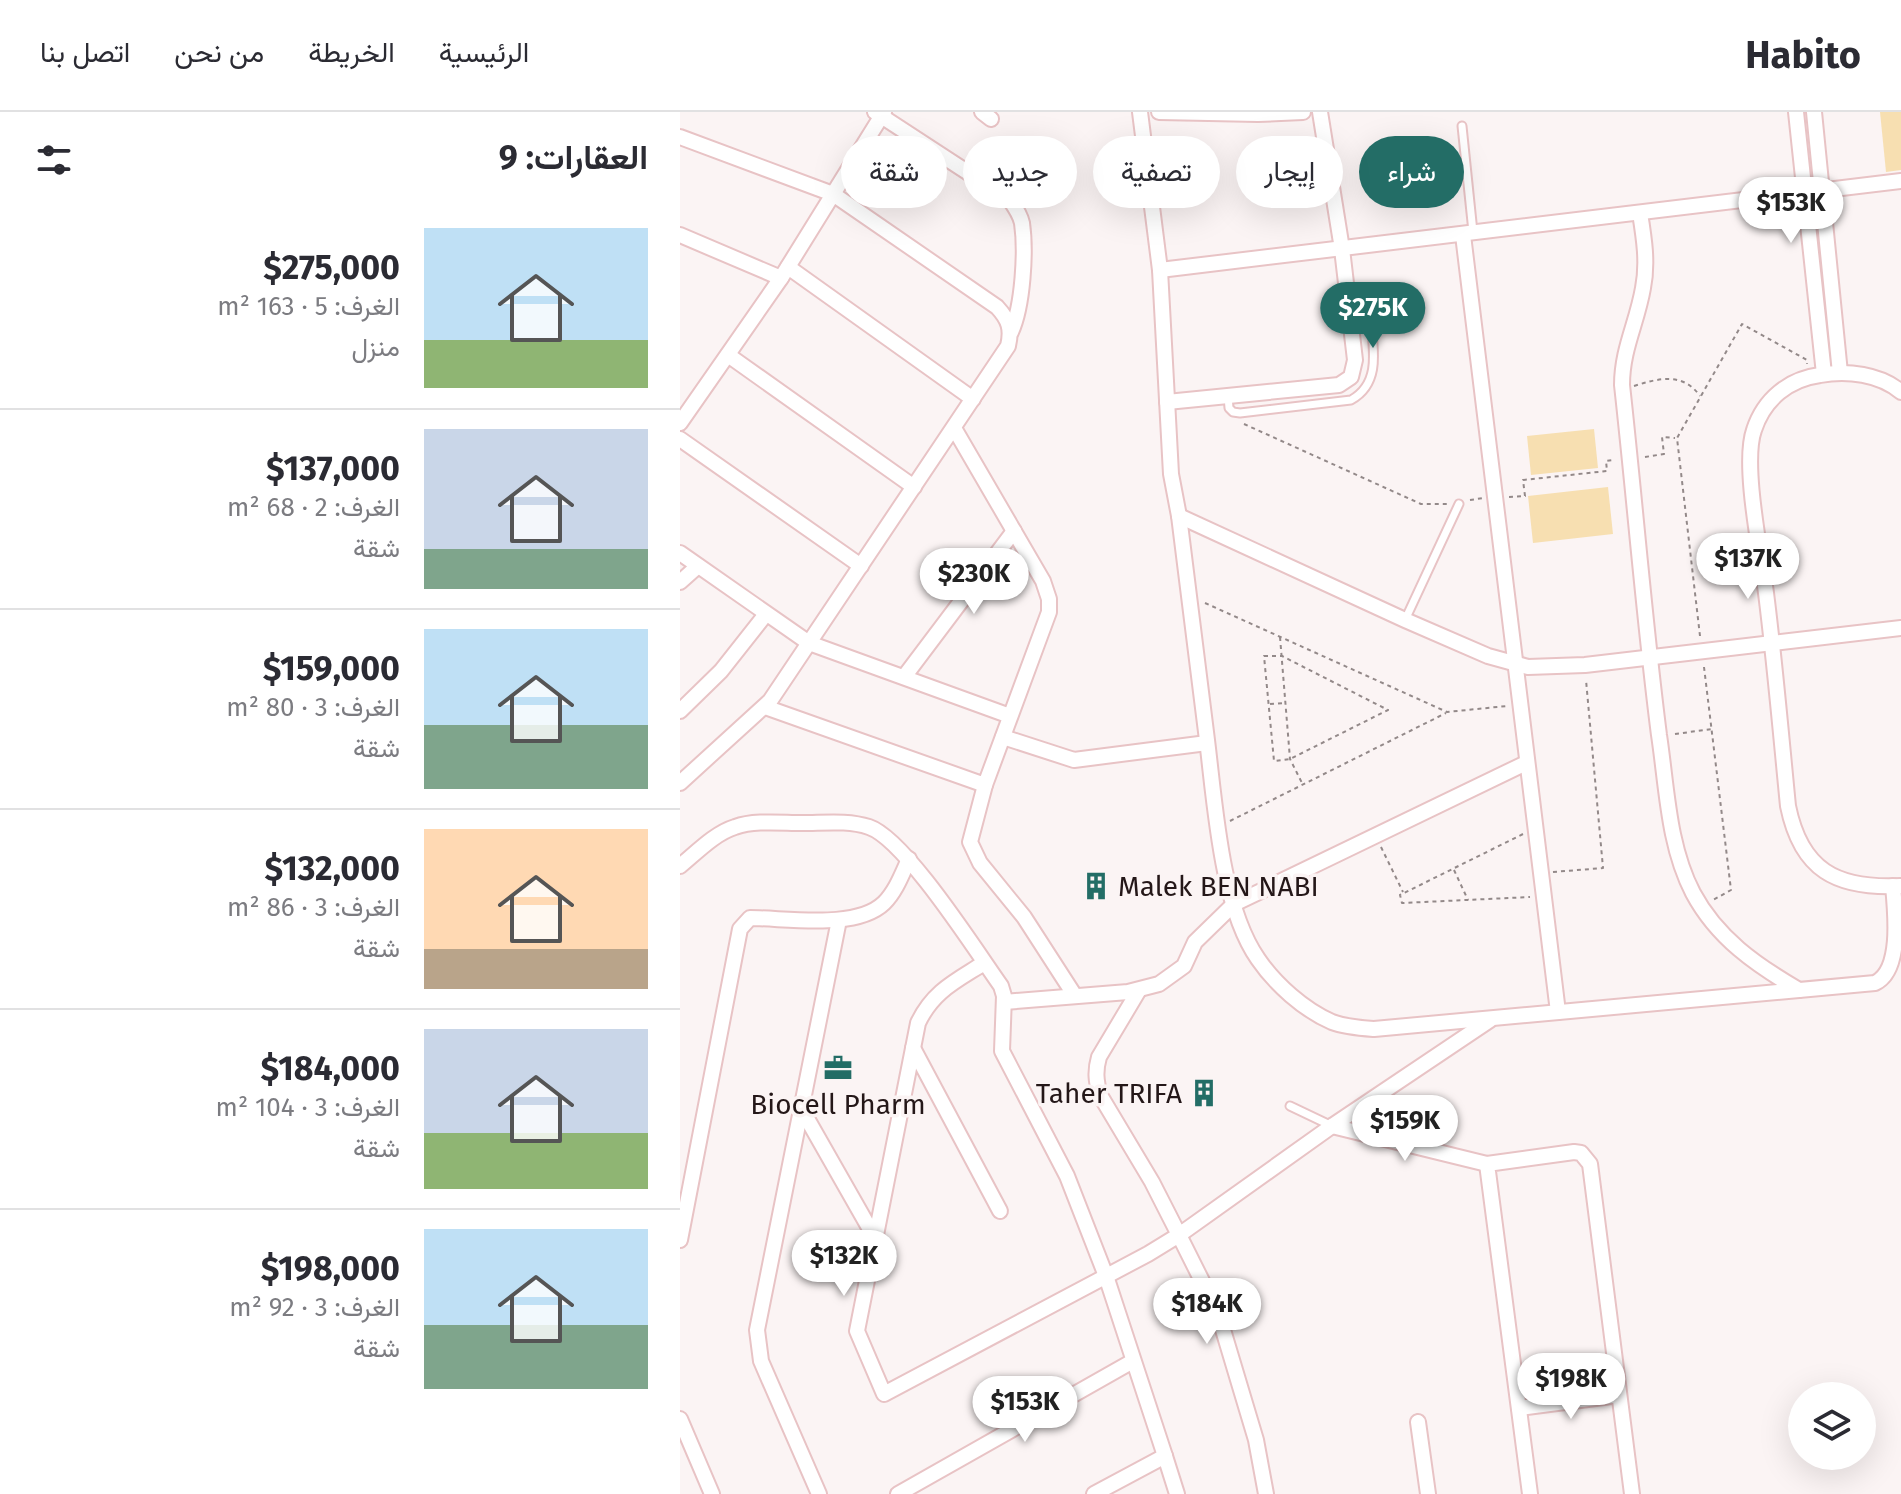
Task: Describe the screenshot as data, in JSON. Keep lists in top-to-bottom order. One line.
{"places":{"building":["Malek BEN NABI","Taher TRIFA"],"office":["Biocell Pharm"]},"page":{"header":"Habito","nav":["الرئيسية","الخريطة","من نحن","اتصل بنا"],"heading":"العقارات: 9","chip":["شراء","إيجار","تصفية","جديد","شقة"],"price":["$153K","$275K","$137K","$230K","$159K","$132K","$184K","$198K","$153K"],"list":[{"name":"$275,000","note":"الغرف: 5 · 163 m² · منزل"},{"name":"$137,000","note":"الغرف: 2 · 68 m² · شقة"},{"name":"$159,000","note":"الغرف: 3 · 80 m² · شقة"},{"name":"$132,000","note":"الغرف: 3 · 86 m² · شقة"},{"name":"$184,000","note":"الغرف: 3 · 104 m² · شقة"},{"name":"$198,000","note":"الغرف: 3 · 92 m² · شقة"}]}}
